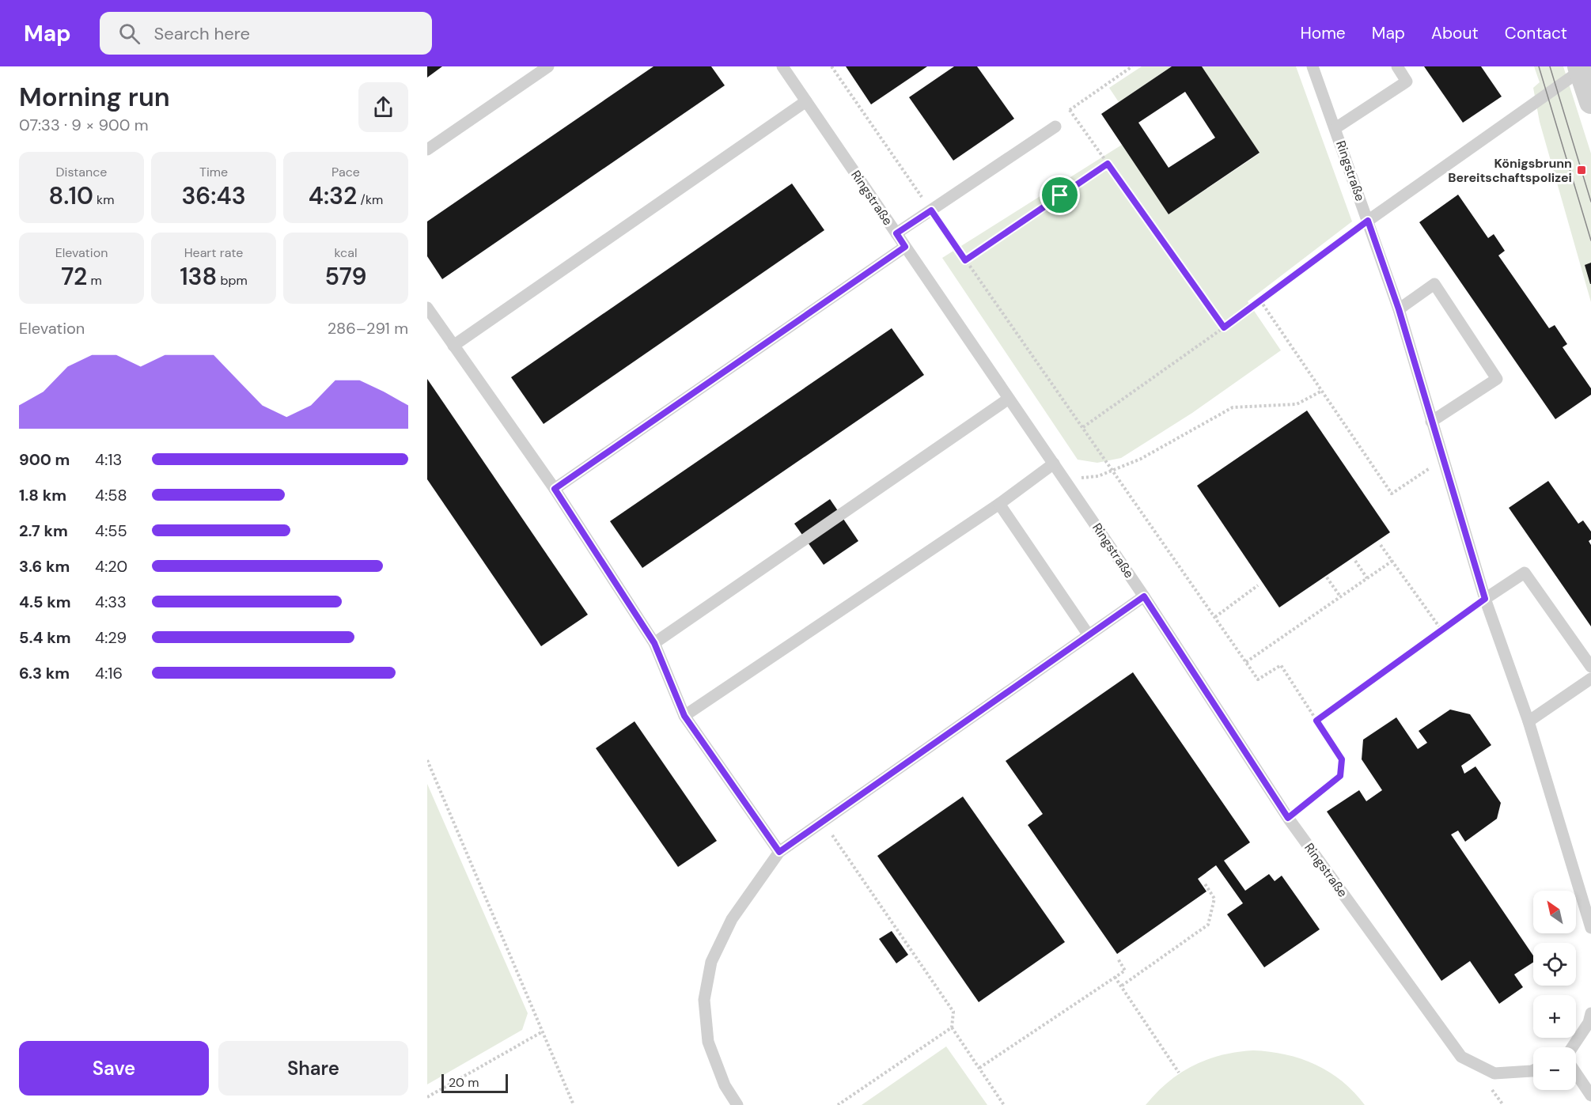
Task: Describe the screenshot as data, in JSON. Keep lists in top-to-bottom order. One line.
{"streets":{"lane":["Ringstraße"]},"places":{"transit":["Königsbrunn Bereitschaftspolizei"]},"scale_bar":"20 m","north":"top left","page":{"header":"Map","search":"Search here","nav":["Home","Map","About","Contact"],"heading":["Morning run","07:33 · 9 × 900 m"],"stats":[["Distance","8.10 km"],["Time","36:43"],["Pace","4:32 /km"],["Elevation","72 m"],["Heart rate","138 bpm"],["kcal","579"]],"chart":["Elevation","286–291 m"],"list":[{"name":"900 m","note":"4:13"},{"name":"1.8 km","note":"4:58"},{"name":"2.7 km","note":"4:55"},{"name":"3.6 km","note":"4:20"},{"name":"4.5 km","note":"4:33"},{"name":"5.4 km","note":"4:29"},{"name":"6.3 km","note":"4:16"}],"map_buttons":["+","−"],"buttons":["Save","Share"],"scale":"20 m"}}
